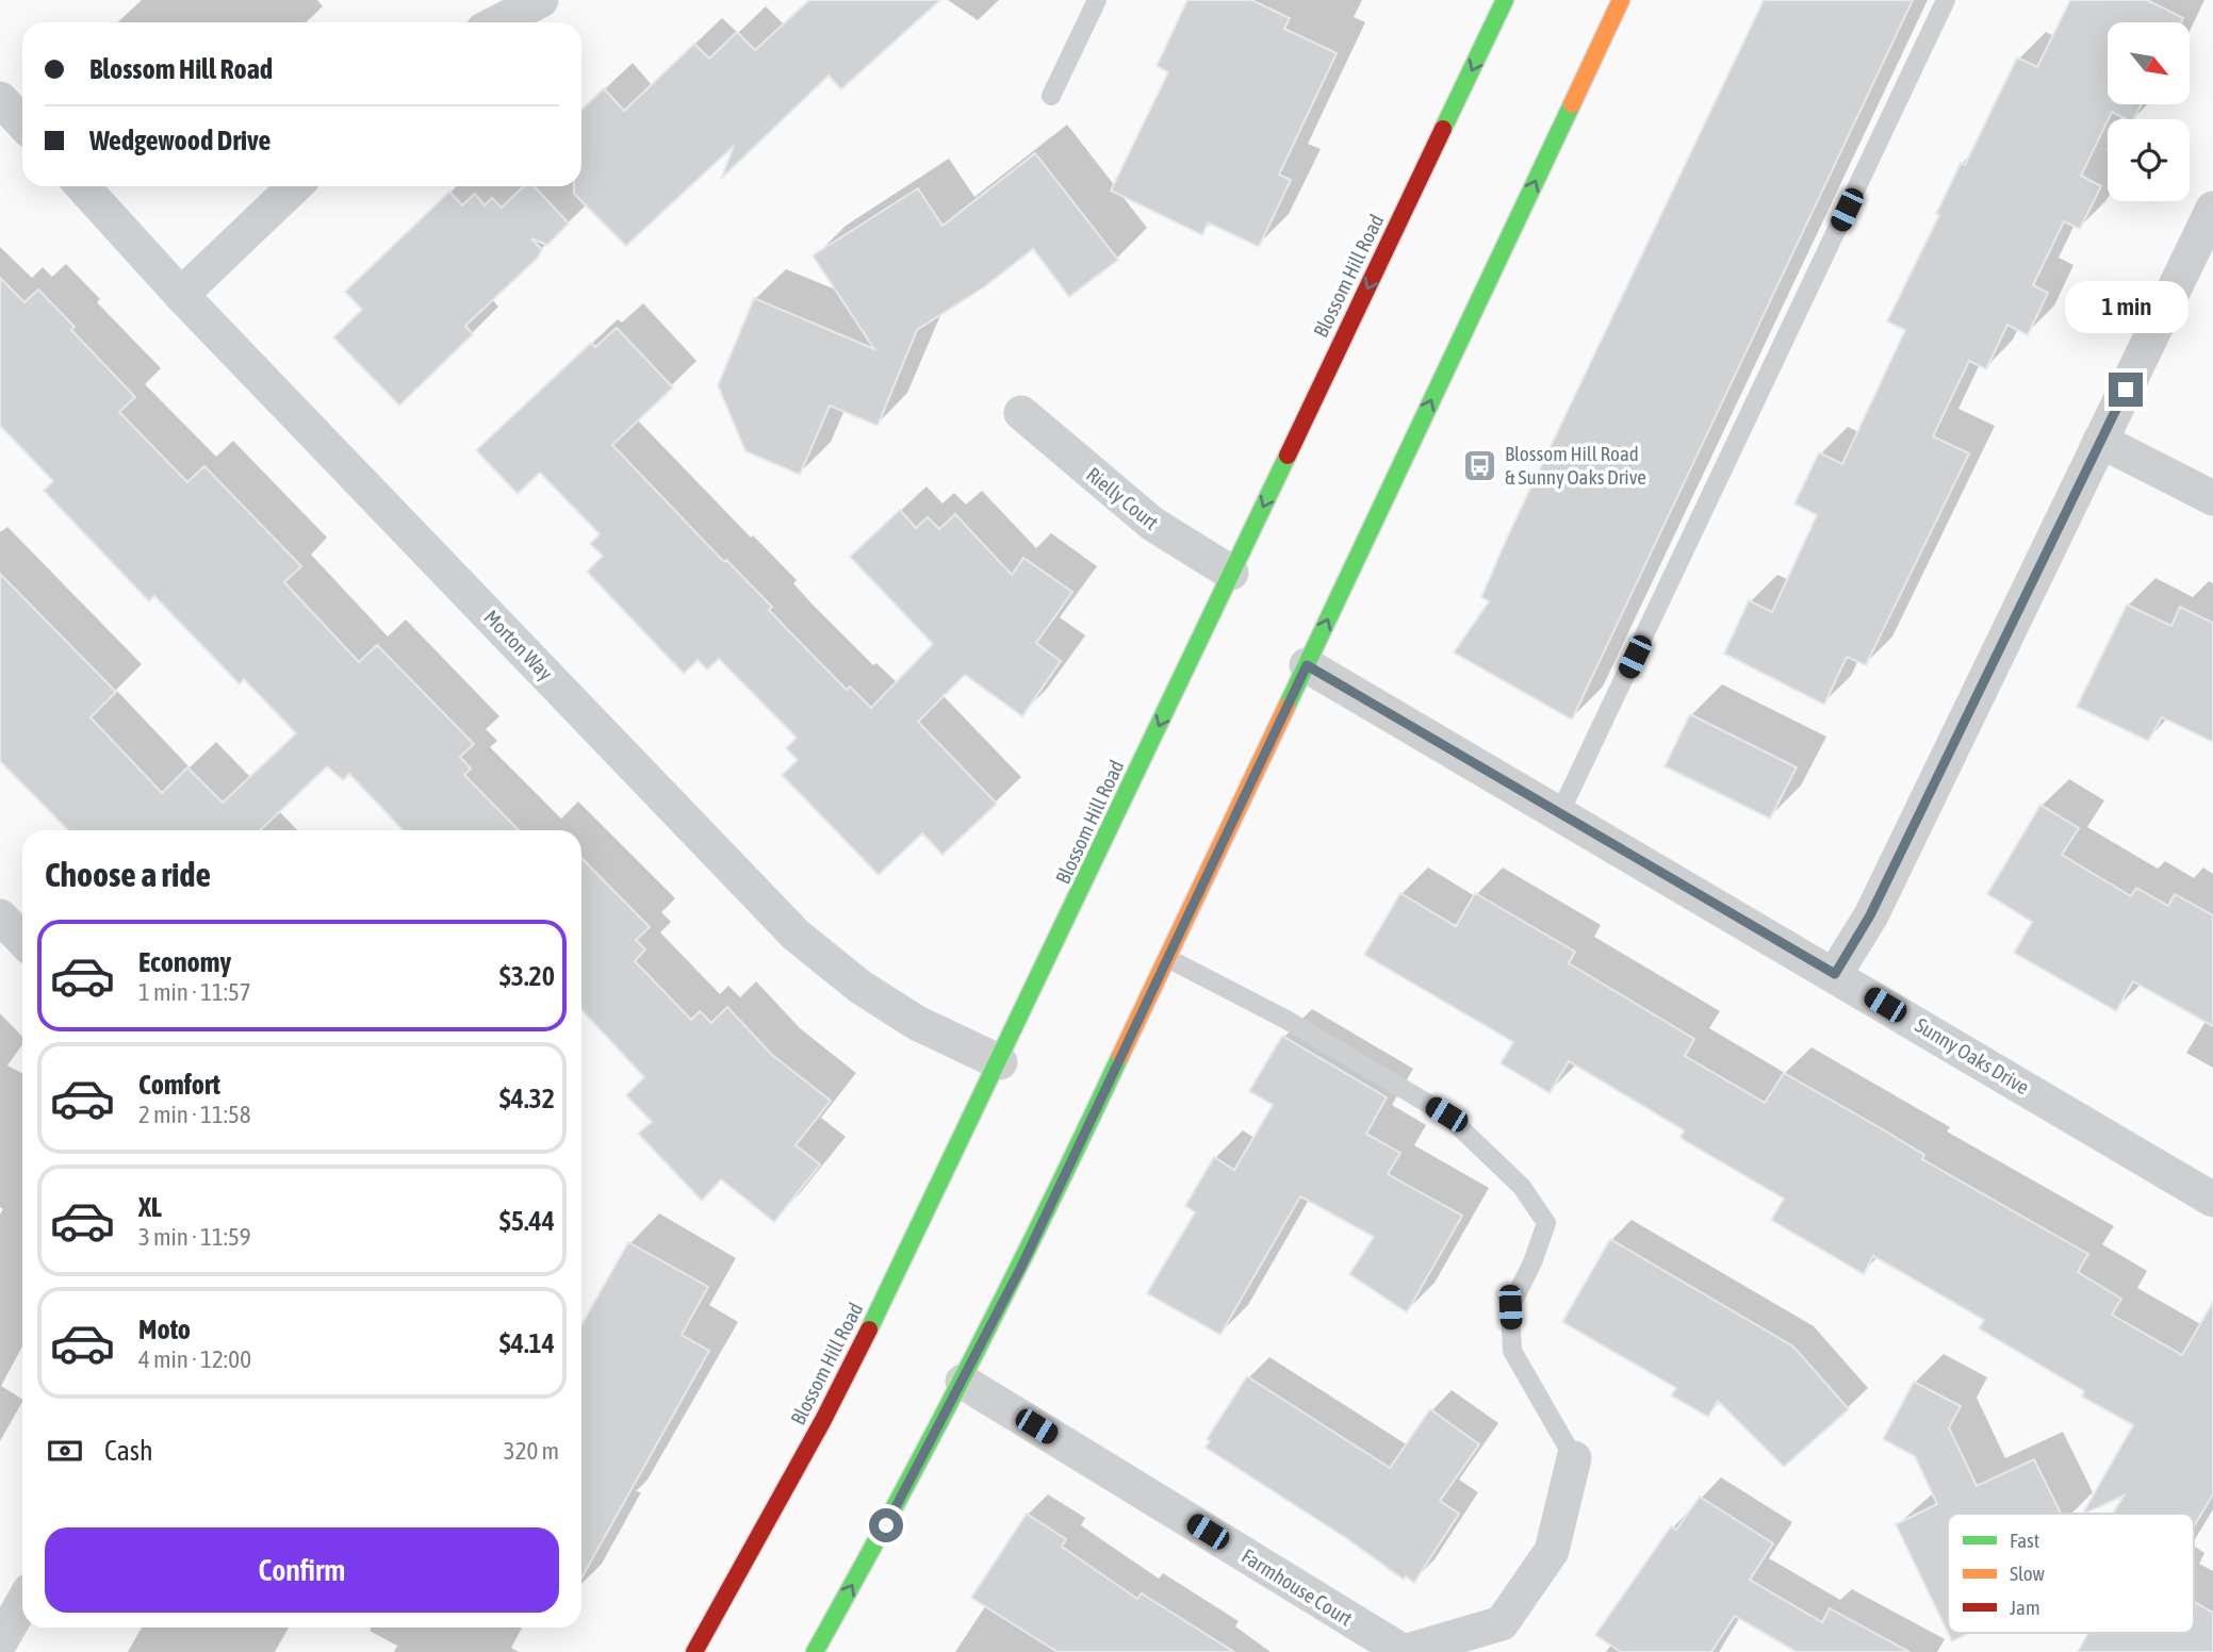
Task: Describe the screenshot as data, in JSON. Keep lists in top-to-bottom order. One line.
{"streets":{"main road":["Blossom Hill Road"],"street":["Rielly Court","Morton Way","Sunny Oaks Drive","Farmhouse Court"]},"crossings":[["Blossom Hill Road","Rielly Court"],["Blossom Hill Road","Morton Way"]],"places":{"bus stop":["Blossom Hill Road & Sunny Oaks Drive"]},"legend":["Fast","Slow","Jam"],"north":"bottom right","page":{"banner":["Blossom Hill Road","Wedgewood Drive"],"bubble":"1 min","heading":"Choose a ride","list":[{"name":"Economy","note":"1 min · 11:57","value":"$3.20"},{"name":"Comfort","note":"2 min · 11:58","value":"$4.32"},{"name":"XL","note":"3 min · 11:59","value":"$5.44"},{"name":"Moto","note":"4 min · 12:00","value":"$4.14"}],"pay":["Cash","320 m"],"buttons":"Confirm"}}
